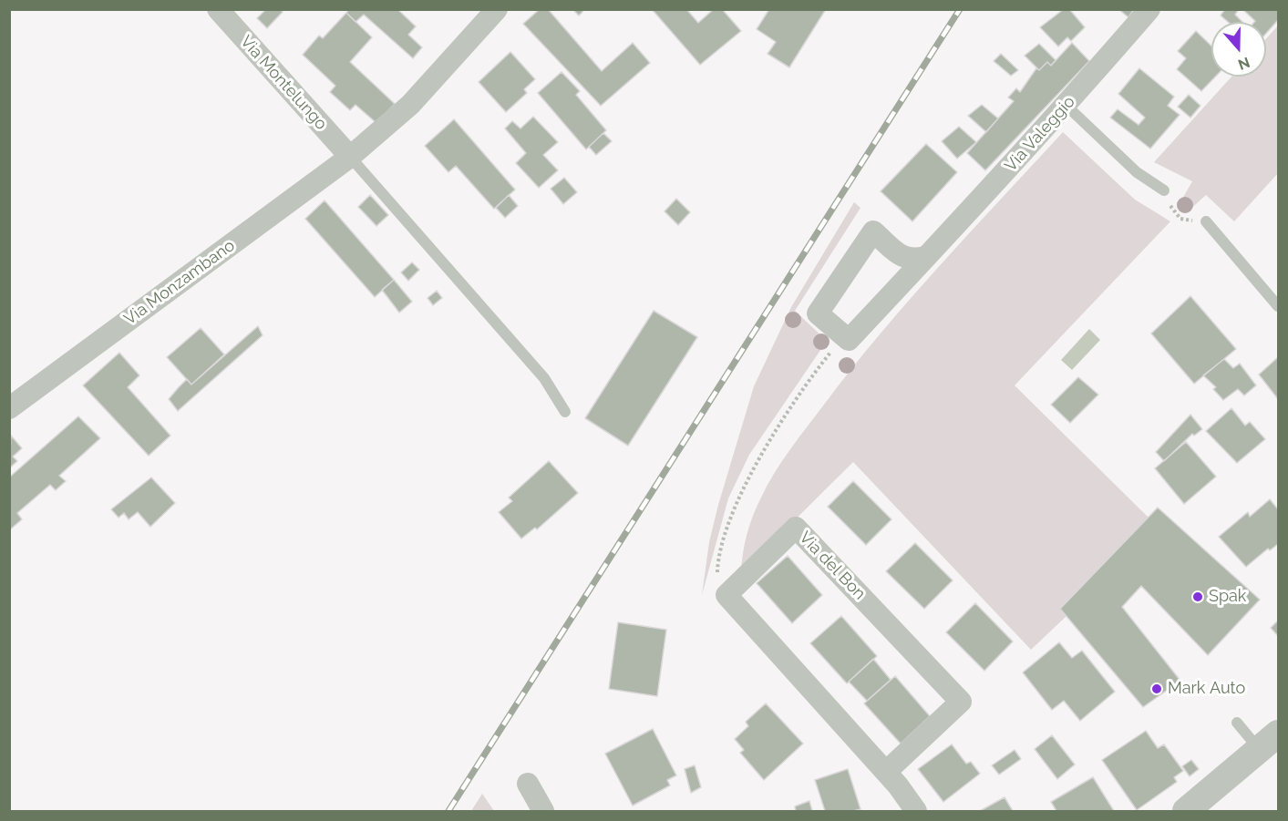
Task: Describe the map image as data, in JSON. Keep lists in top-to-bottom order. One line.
{"streets":{"street":["Via Montelungo","Via Valeggio","Via Monzambano","Via del Bon"]},"crossings":[["Via Montelungo","Via Monzambano"]],"places":["Spak","Mark Auto"],"north":"bottom"}
